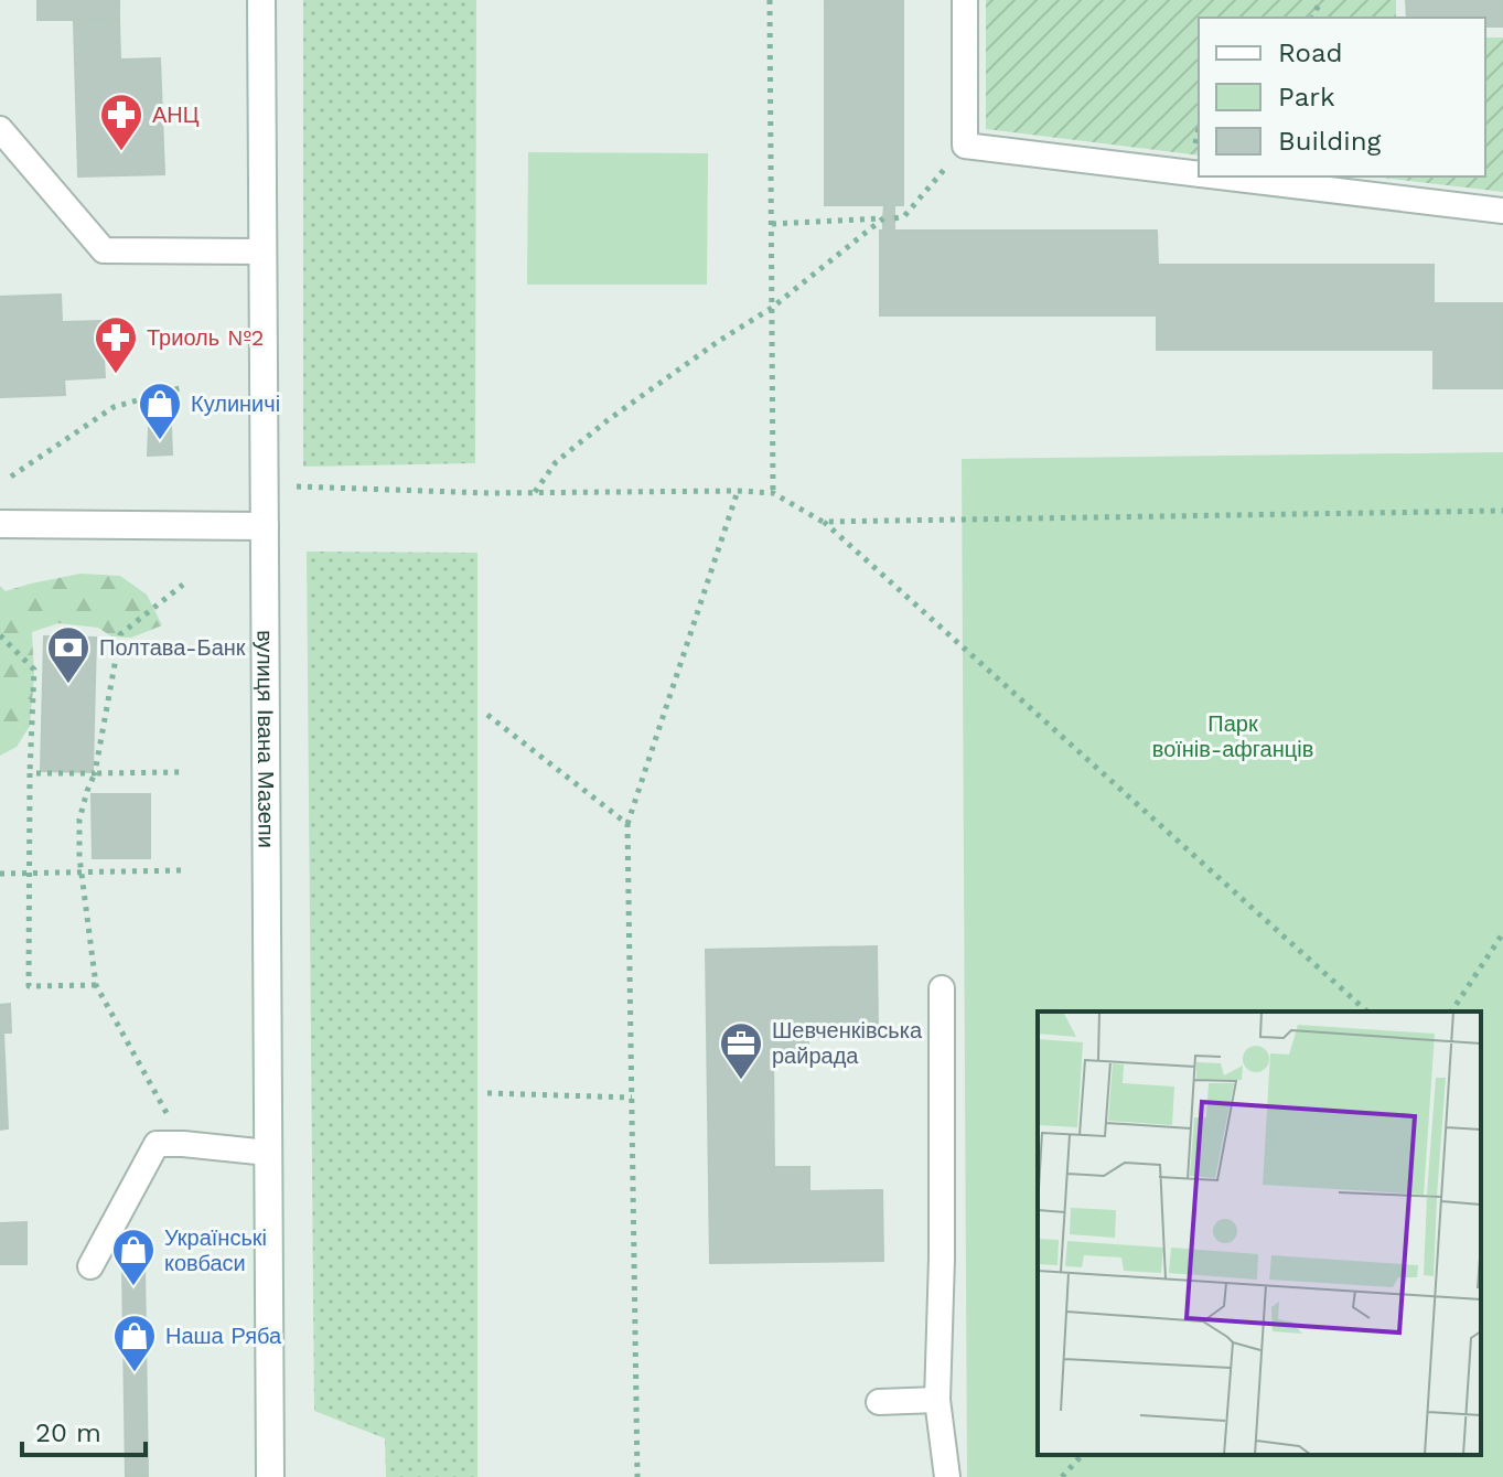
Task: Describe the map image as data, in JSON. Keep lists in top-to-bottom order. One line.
{"streets":{"main road":["вулиця Івана Мазепи"]},"parks":["Парк воїнів-афганців"],"places":{"pharmacy":["АНЦ","Триоль №2"],"shop":["Кулиничі","Українські ковбаси","Наша Ряба"],"bank":["Полтава-Банк"],"office":["Шевченківська райрада"]},"legend":["Road","Park","Building"],"scale_bar":"20 m"}
